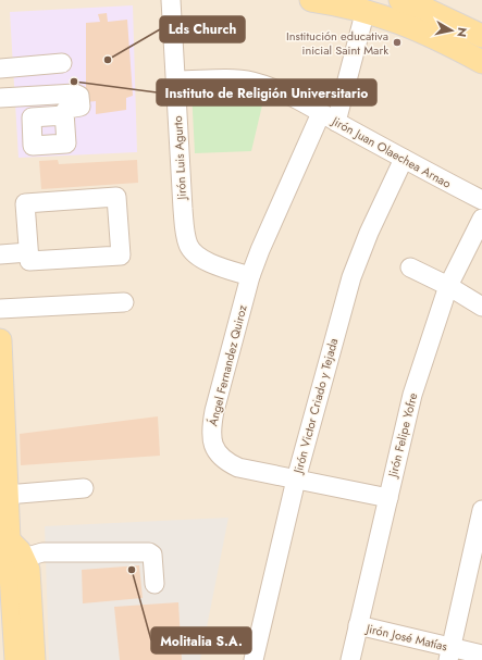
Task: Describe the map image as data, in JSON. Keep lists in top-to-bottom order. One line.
{"streets":{"street":["Jirón Juan Olaechea Arnao","Jirón Luis Agurto","Ángel Fernandez Quiroz","Jirón Victor Criado y Tejada","Jirón Felipe Yofre","Jirón José Matías"]},"crossings":[["Jirón Juan Olaechea Arnao","Jirón Luis Agurto"],["Jirón Juan Olaechea Arnao","Ángel Fernandez Quiroz"],["Jirón Juan Olaechea Arnao","Jirón Victor Criado y Tejada"],["Jirón Luis Agurto","Ángel Fernandez Quiroz"],["Ángel Fernandez Quiroz","Jirón Victor Criado y Tejada"],["Ángel Fernandez Quiroz","Jirón Felipe Yofre"],["Jirón Felipe Yofre","Jirón José Matías"]],"places":["Institución educativa inicial Saint Mark","Lds Church","Instituto de Religión Universitario","Molitalia S.A."],"north":"right"}
